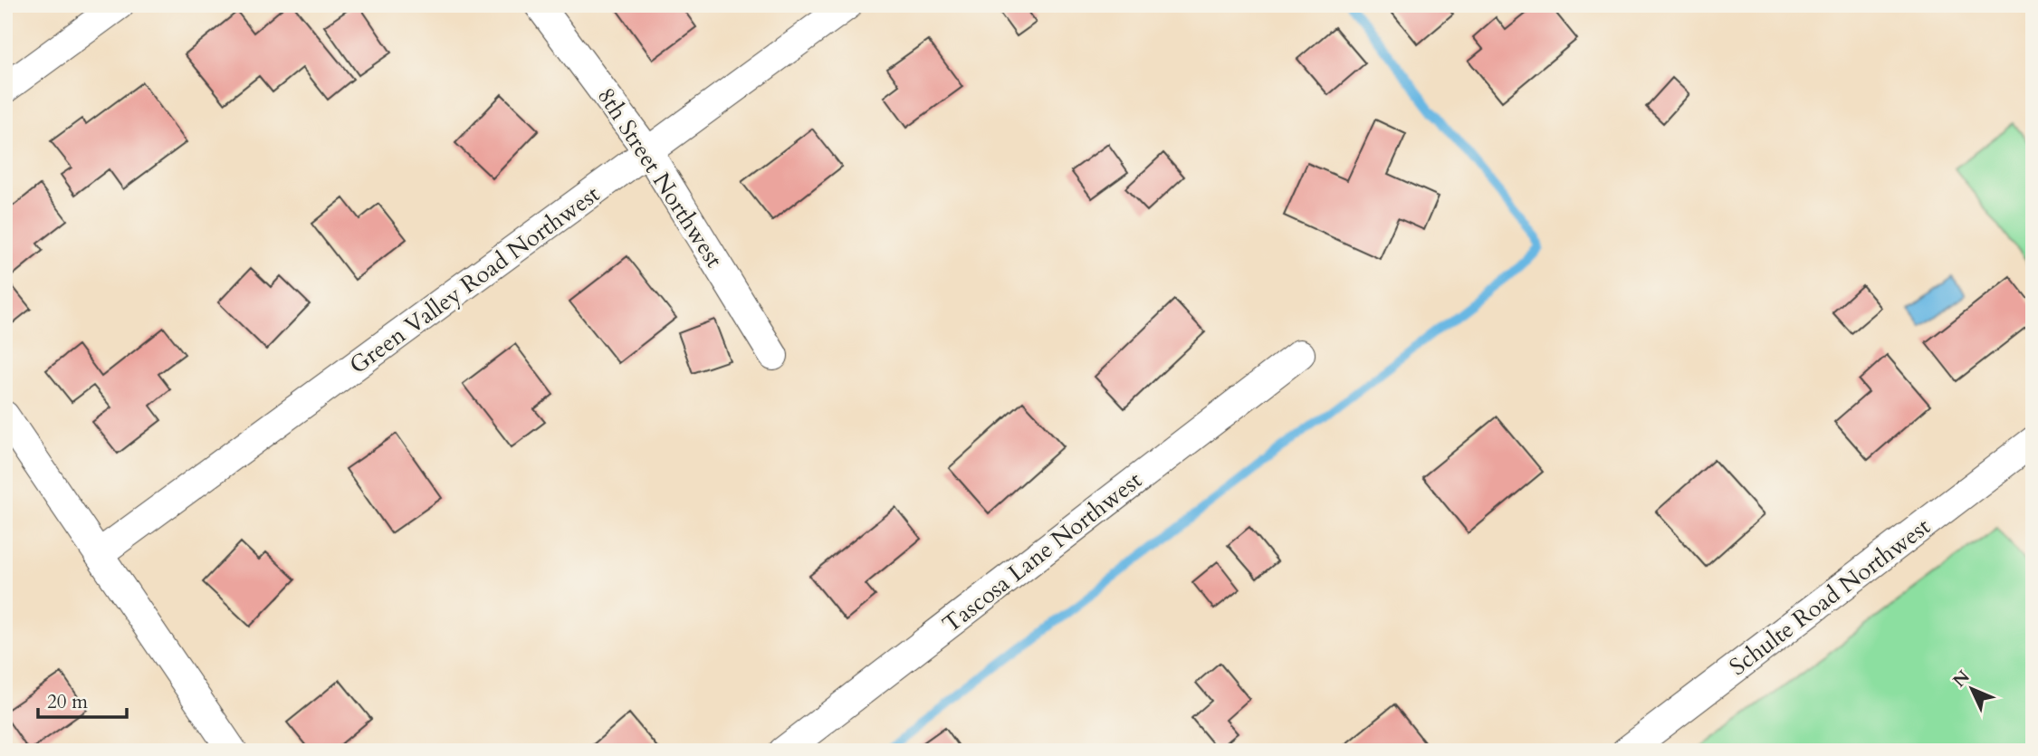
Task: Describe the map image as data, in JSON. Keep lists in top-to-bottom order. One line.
{"streets":{"street":["8th Street Northwest","Green Valley Road Northwest","Tascosa Lane Northwest","Schulte Road Northwest"]},"crossings":[["8th Street Northwest","Green Valley Road Northwest"]],"scale_bar":"20 m","north":"top left"}
